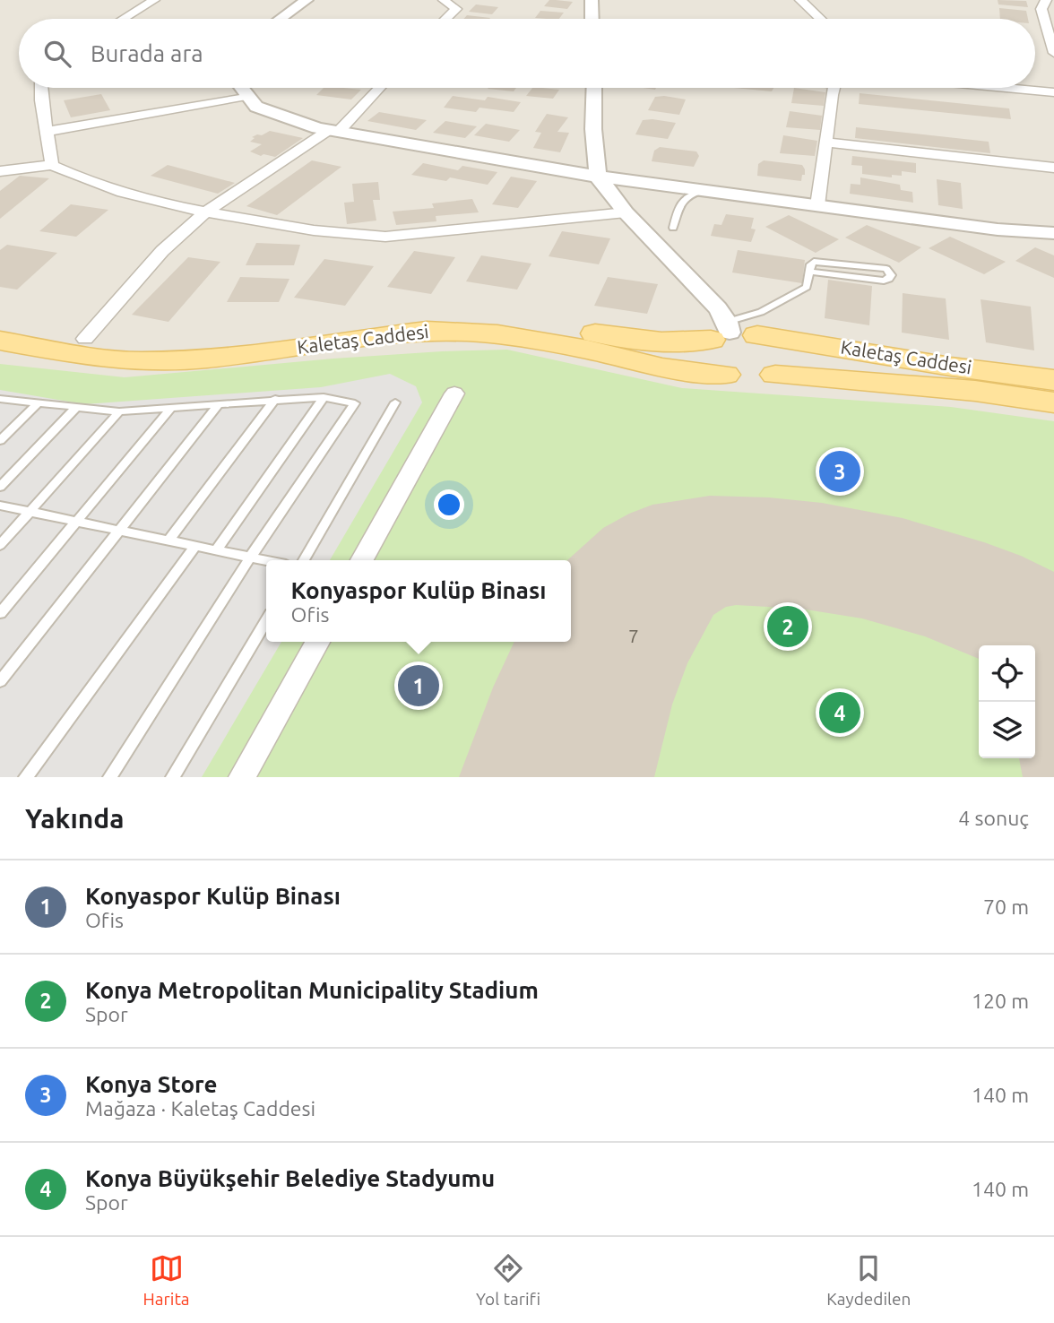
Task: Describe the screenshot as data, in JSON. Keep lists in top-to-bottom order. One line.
{"streets":{"main road":["Kaletaş Caddesi"]},"house_numbers":["7"],"page":{"search":"Burada ara","pins":["3","2","1","4"],"popup":["Konyaspor Kulüp Binası","Ofis"],"heading":["Yakında","4 sonuç"],"list":[{"mark":"1","name":"Konyaspor Kulüp Binası","note":"Ofis","value":"70 m"},{"mark":"2","name":"Konya Metropolitan Municipality Stadium","note":"Spor","value":"120 m"},{"mark":"3","name":"Konya Store","note":"Mağaza · Kaletaş Caddesi","value":"140 m"},{"mark":"4","name":"Konya Büyükşehir Belediye Stadyumu","note":"Spor","value":"140 m"}],"nav":["Harita","Yol tarifi","Kaydedilen"]}}
